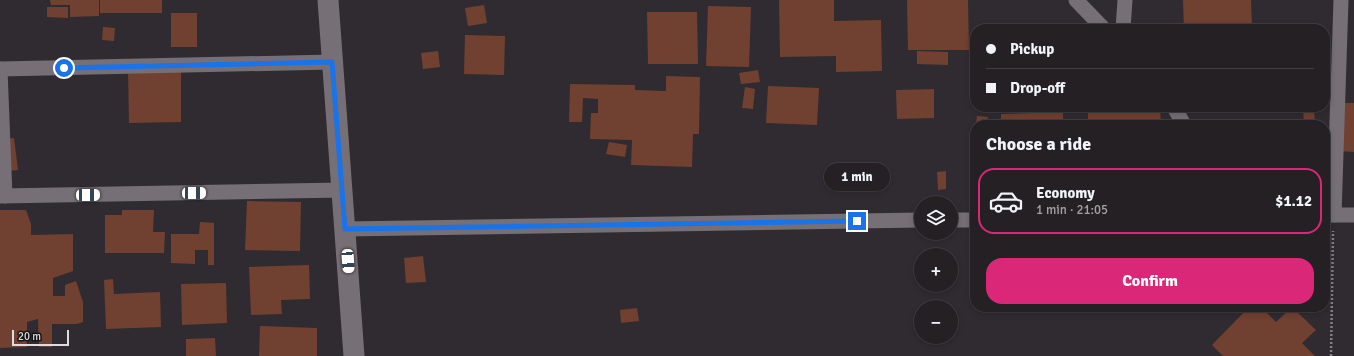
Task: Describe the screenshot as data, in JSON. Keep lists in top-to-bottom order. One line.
{"scale_bar":"20 m","page":{"banner":["Pickup","Drop-off"],"heading":"Choose a ride","bubble":"1 min","list":[{"name":"Economy","note":"1 min · 21:05","value":"$1.12"}],"map_buttons":["+","−"],"buttons":"Confirm","scale":"20 m"}}
